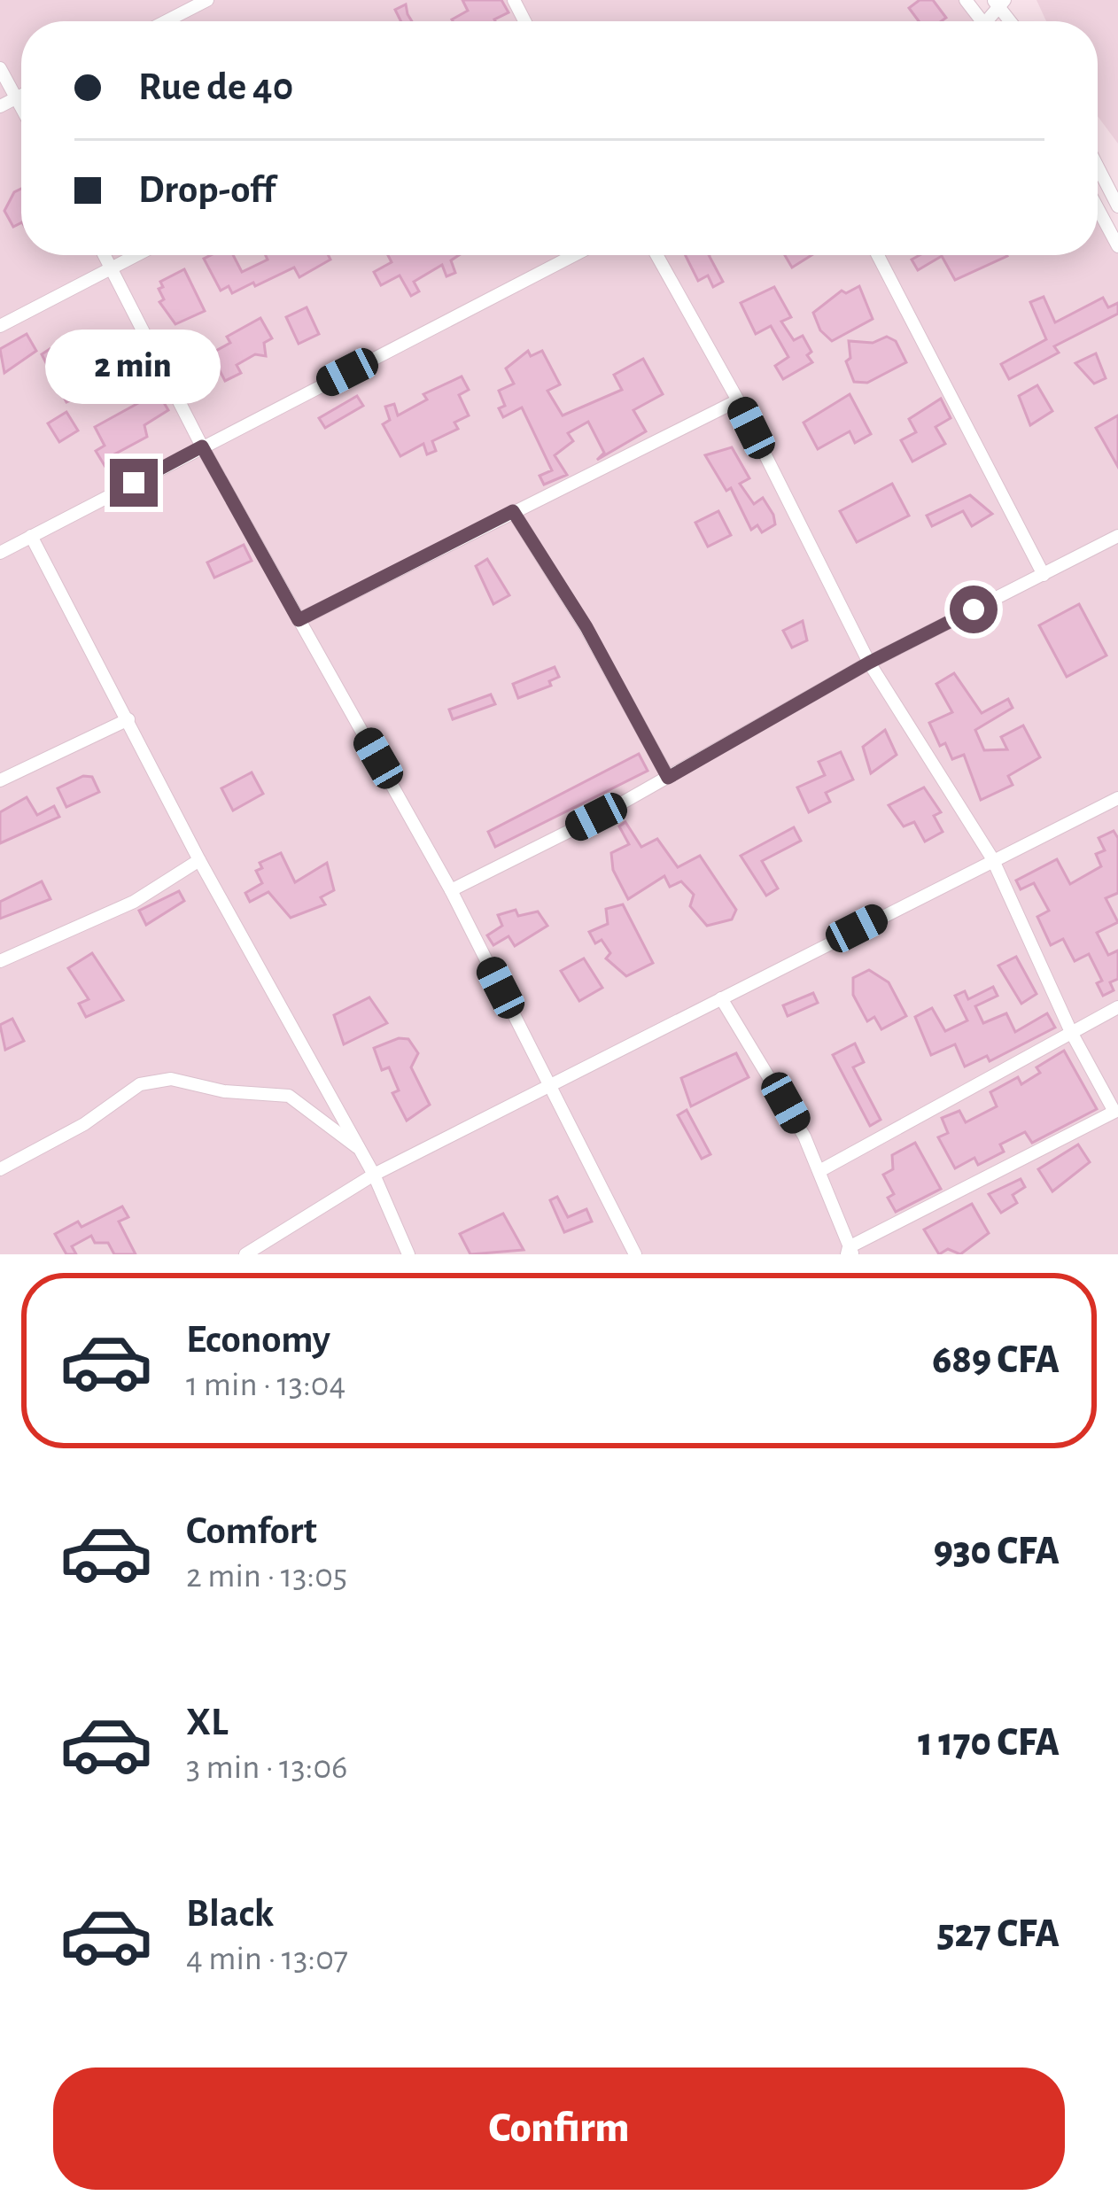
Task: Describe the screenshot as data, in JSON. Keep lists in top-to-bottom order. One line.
{"page":{"banner":["Rue de 40","Drop-off"],"bubble":"2 min","list":[{"name":"Economy","note":"1 min · 13:04","value":"689 CFA"},{"name":"Comfort","note":"2 min · 13:05","value":"930 CFA"},{"name":"XL","note":"3 min · 13:06","value":"1 170 CFA"},{"name":"Black","note":"4 min · 13:07","value":"527 CFA"}],"buttons":"Confirm"}}
